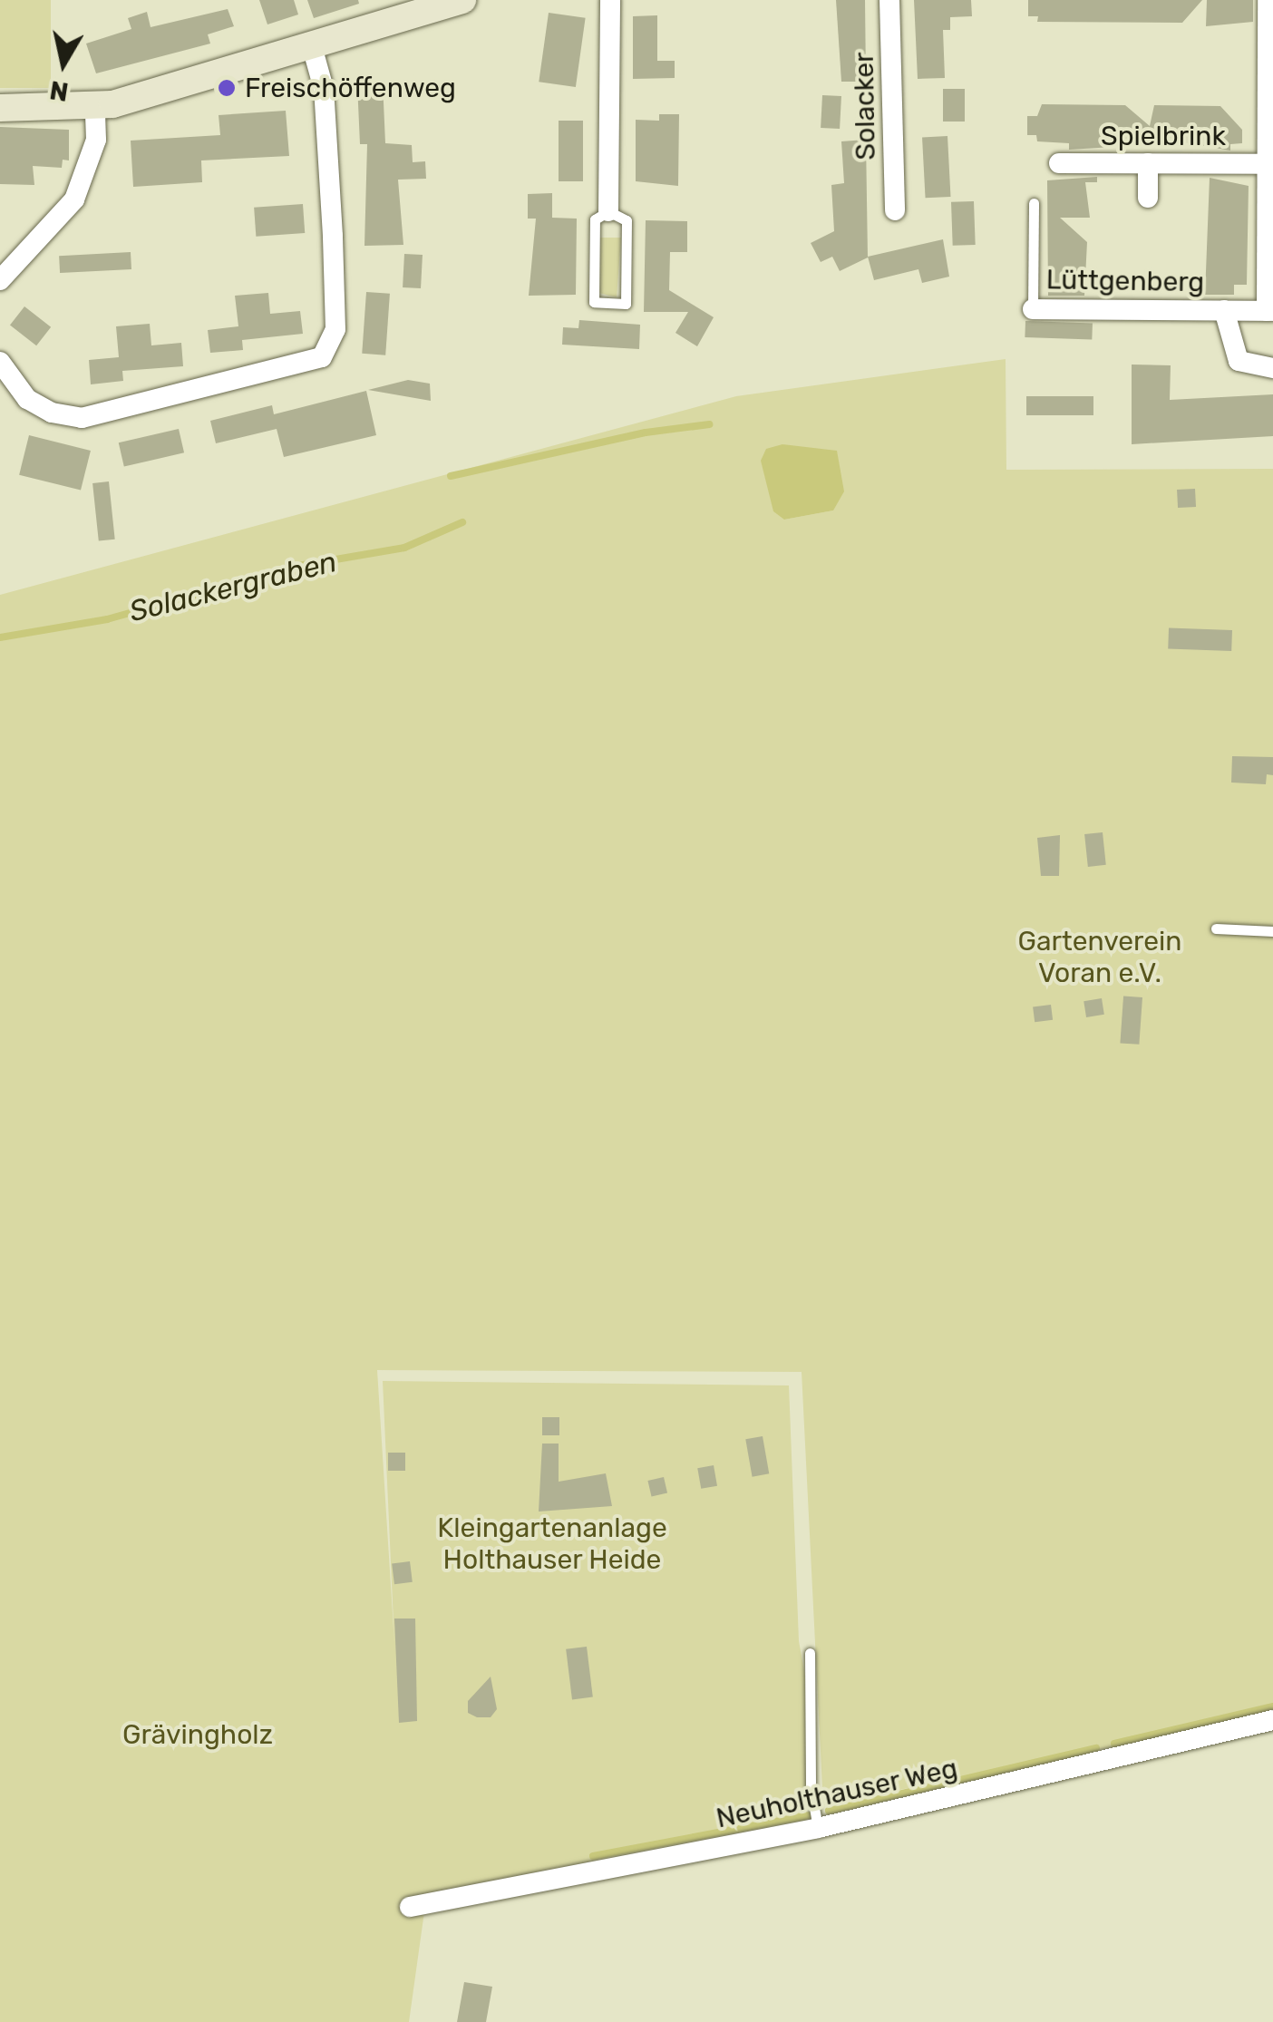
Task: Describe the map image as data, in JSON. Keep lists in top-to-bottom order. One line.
{"streets":{"street":["Solacker","Spielbrink","Lüttgenberg","Neuholthauser Weg"]},"crossings":[["Spielbrink","Lüttgenberg"]],"water":["Solackergraben"],"parks":["Gartenverein Voran e.V.","Kleingartenanlage Holthauser Heide","Grävingholz"],"places":["Freischöffenweg"],"north":"bottom"}
